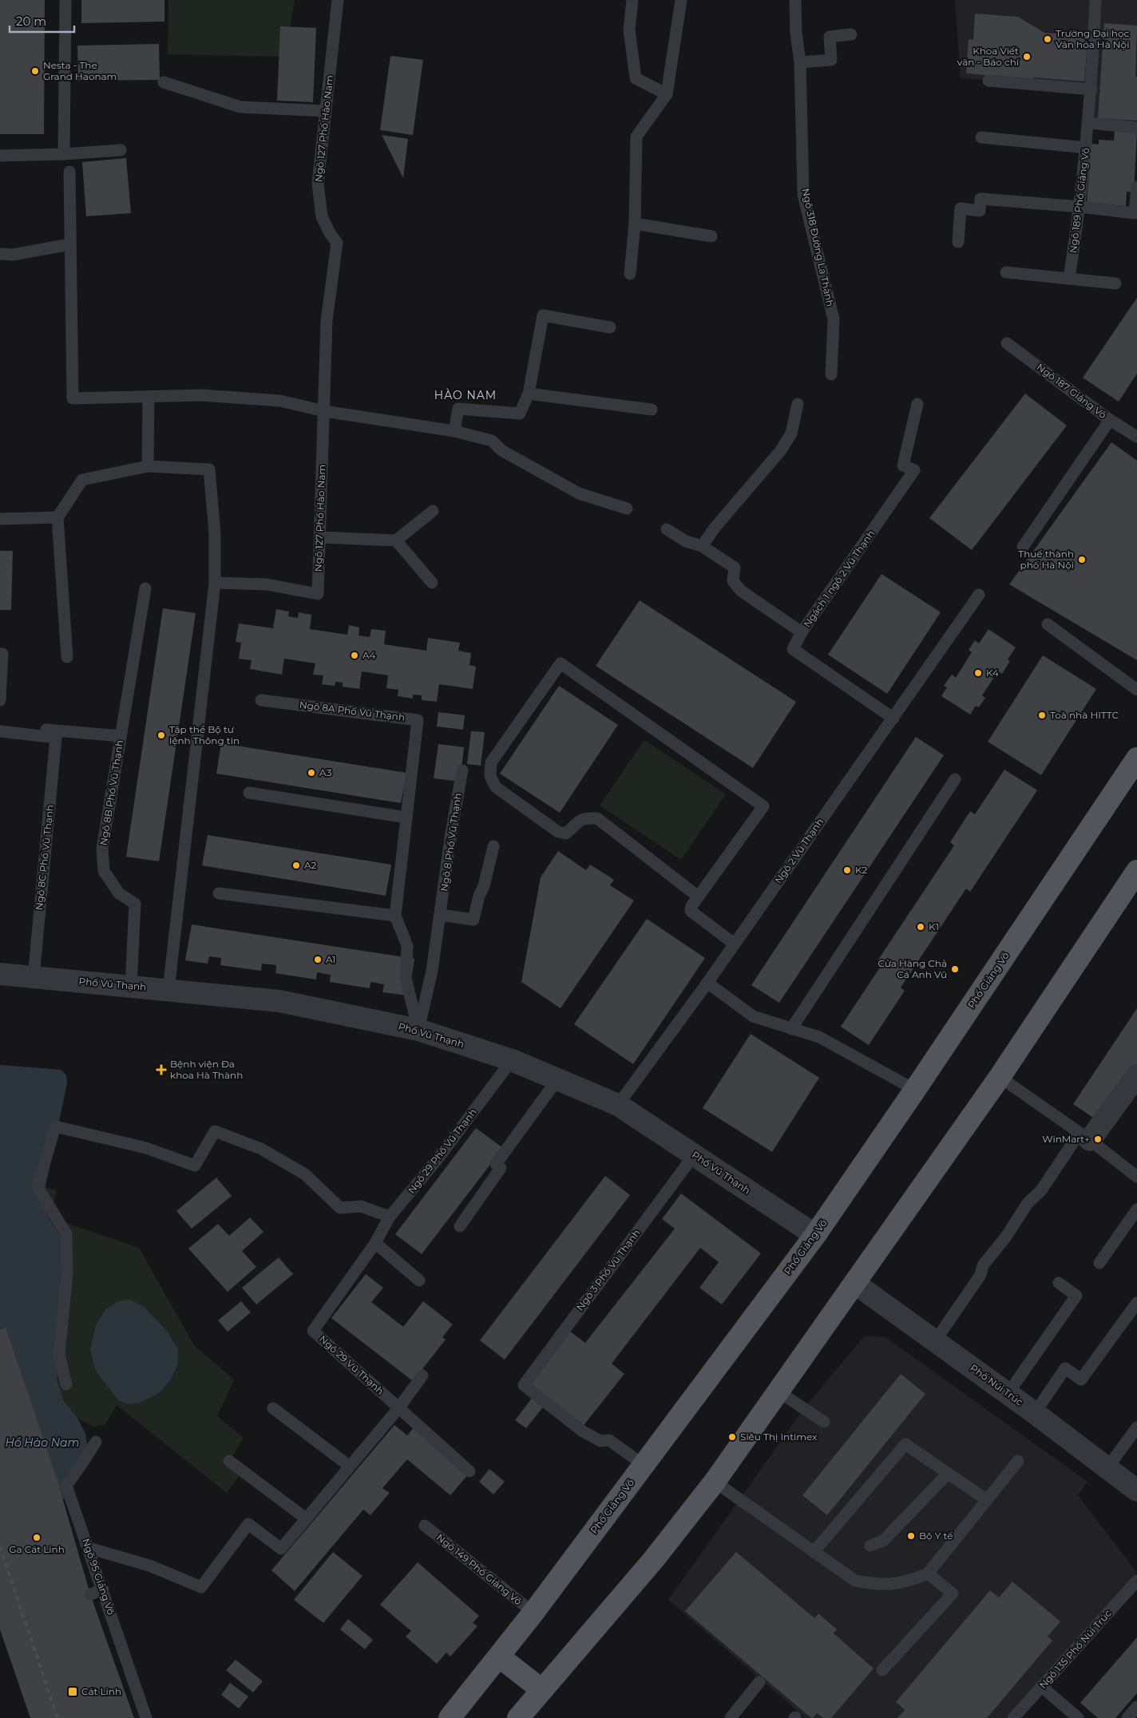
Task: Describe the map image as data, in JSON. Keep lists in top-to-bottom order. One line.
{"streets":{"main road":["Phố Giảng Võ"],"street":["Phố Vũ Thạnh","Phố Núi Trúc"],"lane":["Ngõ 127 Phố Hào Nam","Ngõ 189 Phố Giảng Võ","Ngõ 318 Đường La Thành","Ngõ 187 Giảng Võ","Ngách 1 ngõ 2 Vũ Thạnh","Ngõ 8A Phố Vũ Thạnh","Ngõ 8B Phố Vũ Thạnh","Ngõ 8 Phố Vũ Thạnh","Ngõ 2 Vũ Thạnh","Ngõ 8C Phố Vũ Thạnh","Ngõ 29 Phố Vũ Thạnh","Ngõ 3 Phố Vũ Thạnh","Ngõ 29 Vũ Thạnh","Ngõ 149 Phố Giảng Võ","Ngõ 95 Giảng Võ","Ngõ 135 Phố Núi Trúc"]},"crossings":[["Ngách 1 ngõ 2 Vũ Thạnh","Ngõ 2 Vũ Thạnh"],["Ngõ 8A Phố Vũ Thạnh","Ngõ 8 Phố Vũ Thạnh"],["Ngõ 8A Phố Vũ Thạnh","Phố Vũ Thạnh"],["Ngõ 8B Phố Vũ Thạnh","Phố Vũ Thạnh"],["Ngõ 8 Phố Vũ Thạnh","Phố Vũ Thạnh"],["Ngõ 2 Vũ Thạnh","Phố Vũ Thạnh"],["Ngõ 8C Phố Vũ Thạnh","Phố Vũ Thạnh"],["Phố Giảng Võ","Phố Vũ Thạnh"],["Phố Giảng Võ","Ngõ 3 Phố Vũ Thạnh"],["Phố Giảng Võ","Ngõ 149 Phố Giảng Võ"],["Phố Vũ Thạnh","Ngõ 29 Phố Vũ Thạnh"],["Phố Vũ Thạnh","Ngõ 3 Phố Vũ Thạnh"],["Ngõ 29 Phố Vũ Thạnh","Ngõ 29 Vũ Thạnh"]],"districts":["HÀO NAM"],"water":["Hồ Hào Nam"],"places":{"other":["Trường Đại học Văn hóa Hà Nội","Khoa Viết văn - Báo chí","Nesta - The Grand Haonam","Thuế thành phố Hà Nội","A4","K4","Toà nhà HITTC","Tập thể Bộ tư lệnh Thông tin","A3","A2","K2","K1","A1","Cửa Hàng Chả Cá Anh Vũ","WinMart+","Siêu Thị Intimex","Bộ Y tế","Ga Cát Linh"],"health":["Bệnh viện Đa khoa Hà Thành"],"transit":["Cát Linh"]},"scale_bar":"20 m"}
